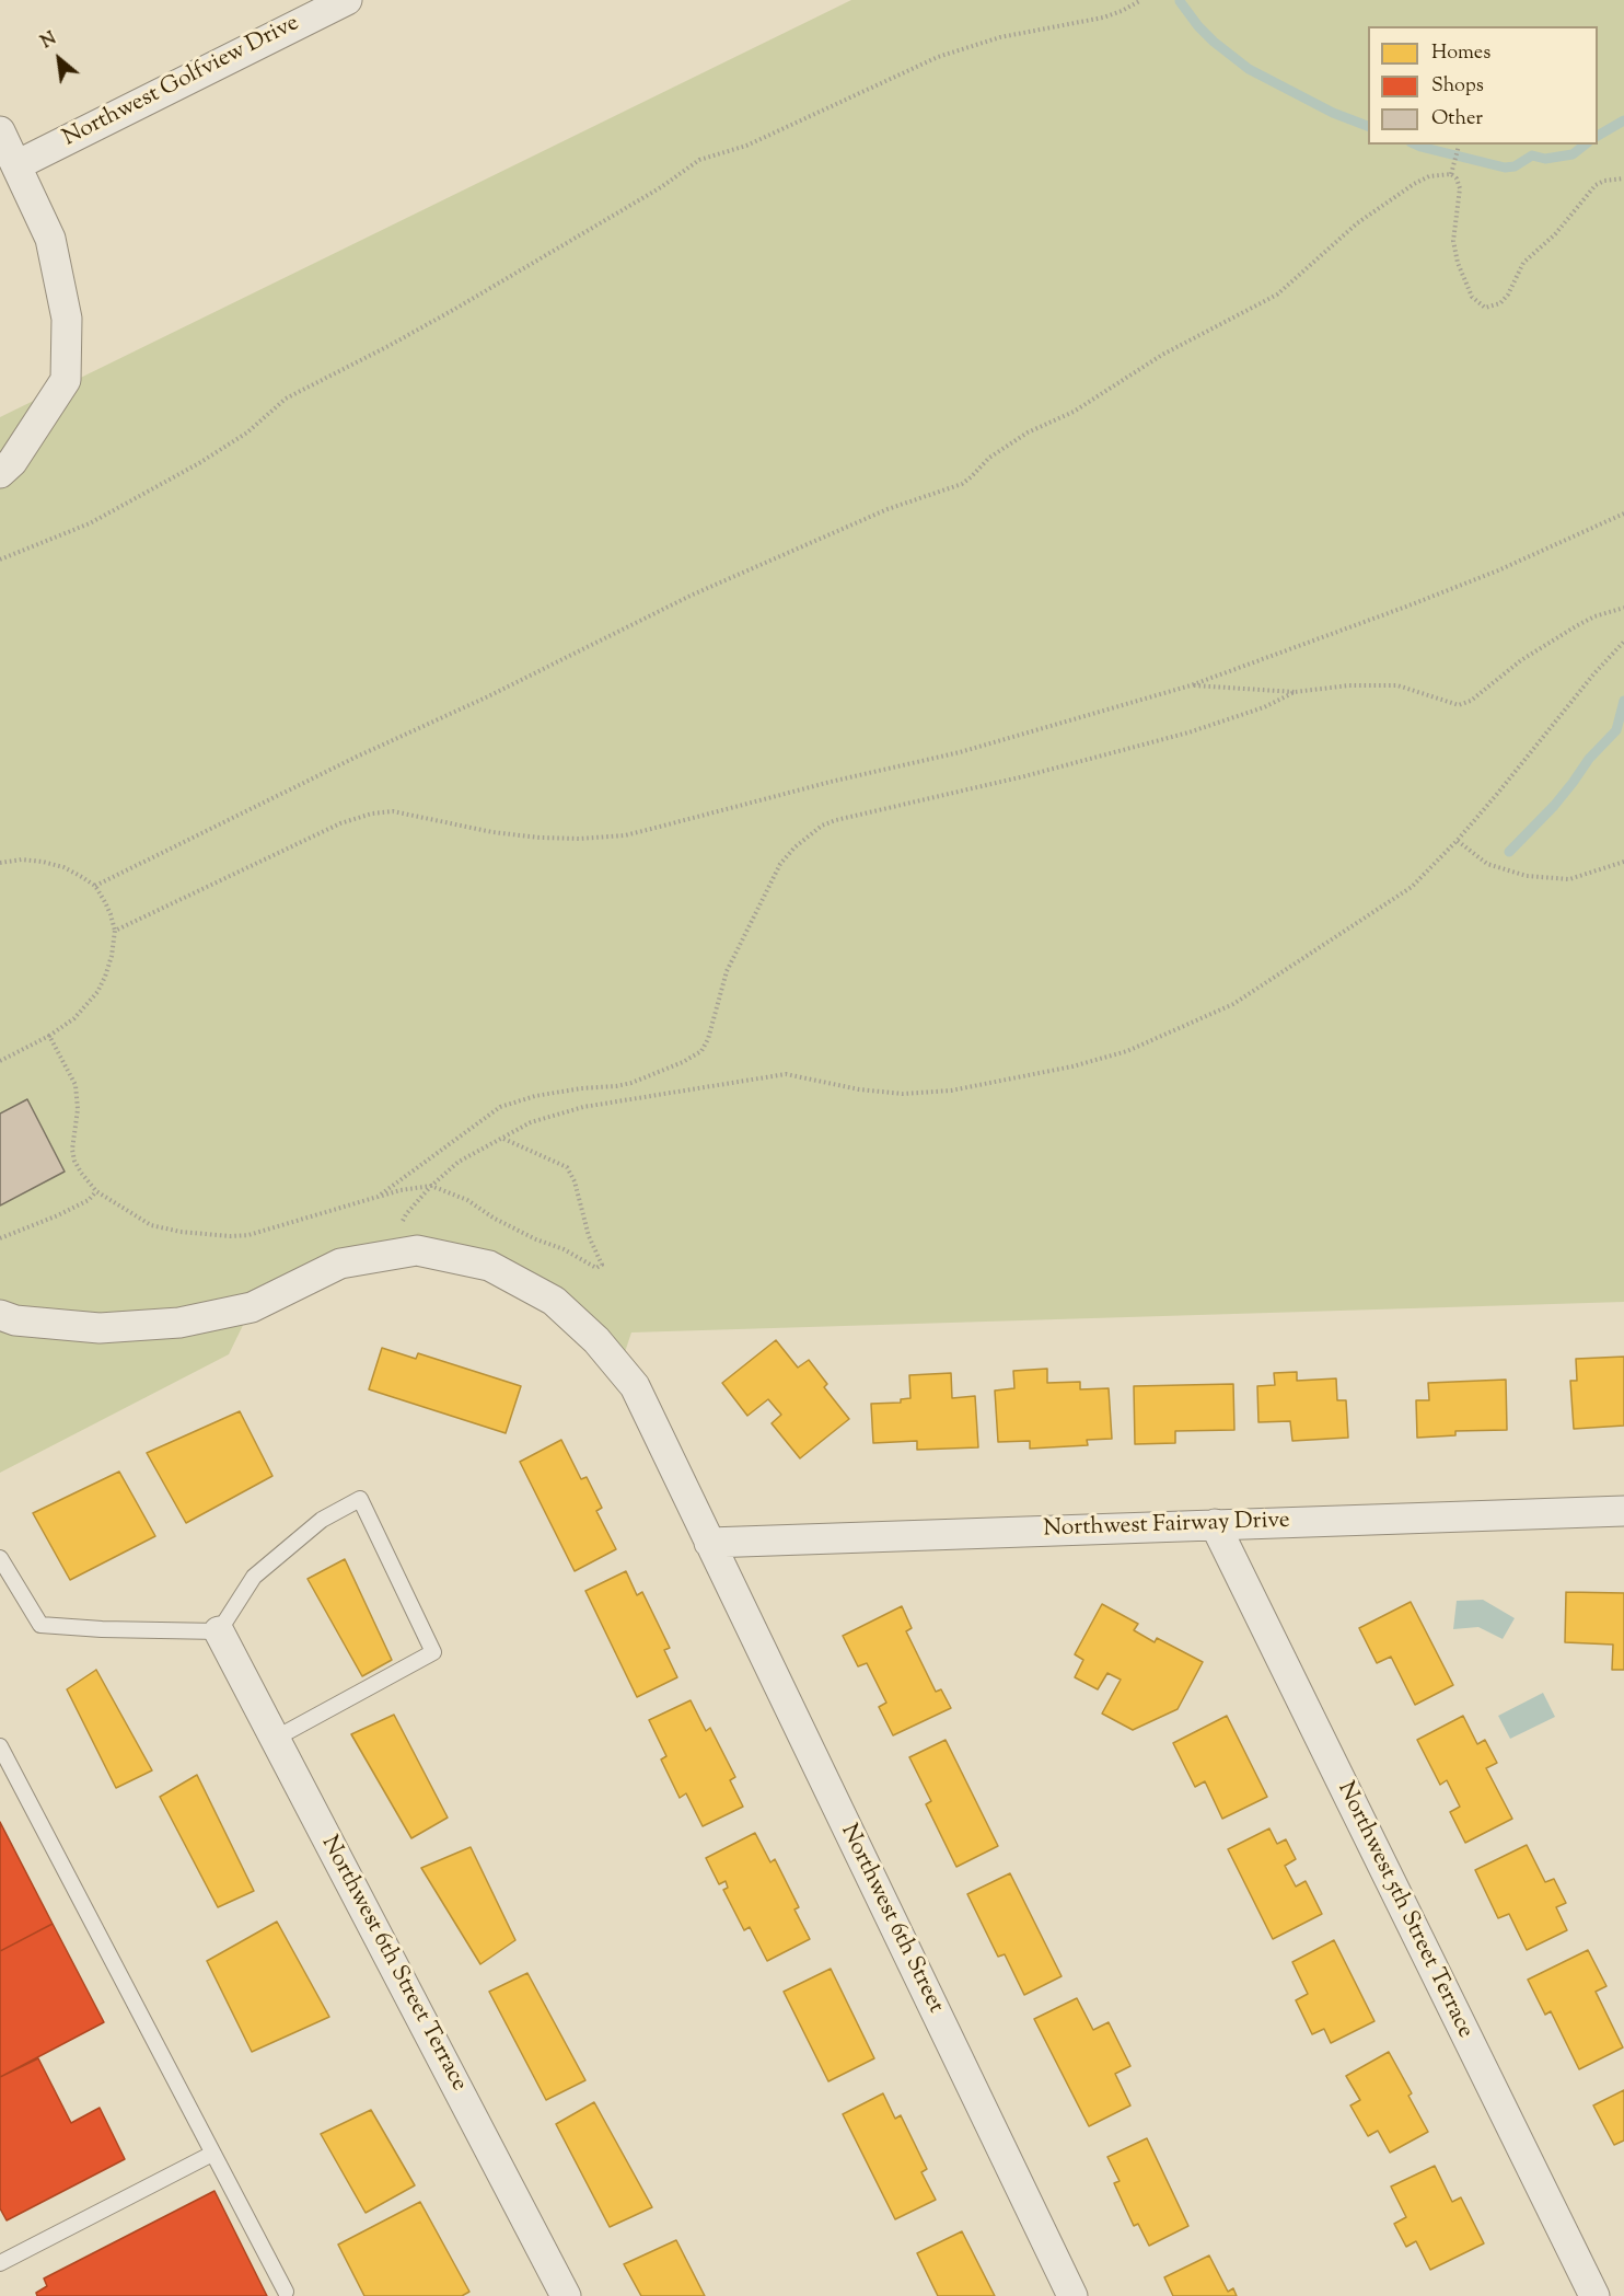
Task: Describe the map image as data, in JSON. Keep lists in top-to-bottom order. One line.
{"streets":{"street":["Northwest Golfview Drive","Northwest Fairway Drive","Northwest 5th Street Terrace","Northwest 6th Street","Northwest 6th Street Terrace"]},"crossings":[["Northwest Fairway Drive","Northwest 5th Street Terrace"],["Northwest Fairway Drive","Northwest 6th Street"]],"legend":["Homes","Shops","Other"],"north":"top left"}
